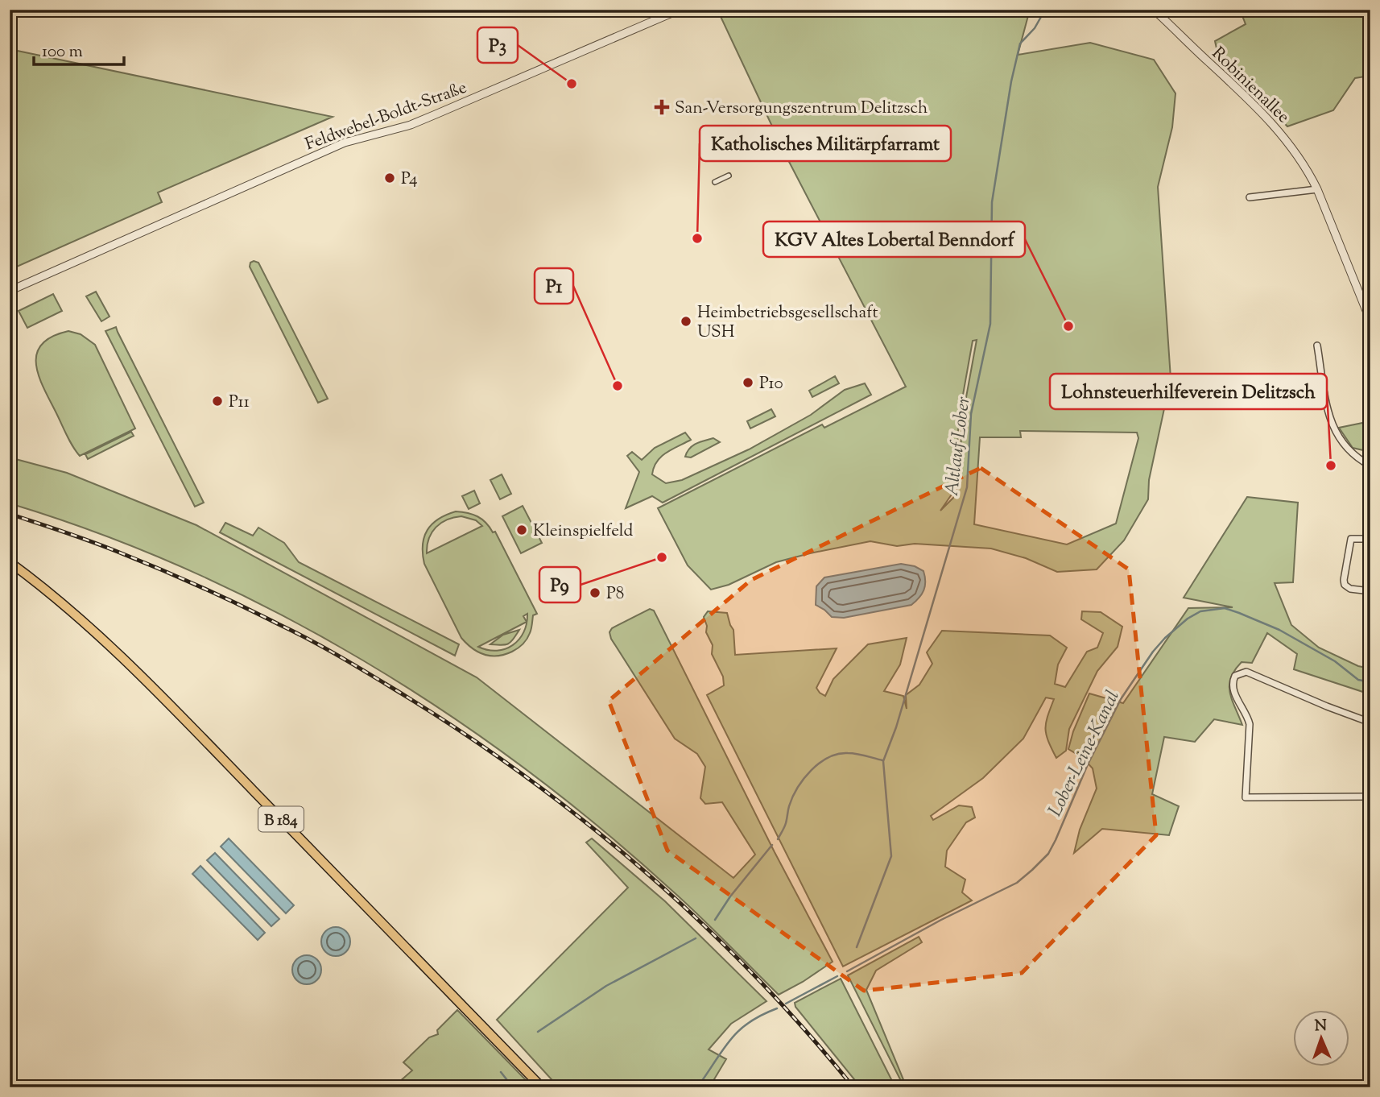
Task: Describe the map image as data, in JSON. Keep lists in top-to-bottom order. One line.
{"streets":{"main road":["B 184"],"street":["Robinienallee","Feldwebel-Boldt-Straße"]},"water":["Altlauf Lober","Lober-Leine-Kanal"],"places":{"other":["P3","P4","Katholisches Militärpfarramt","Heimbetriebsgesellschaft USH","KGV Altes Lobertal Benndorf","P10","P1","P11","Lohnsteuerhilfeverein Delitzsch","Kleinspielfeld","P9","P8"],"health":["San-Versorgungszentrum Delitzsch"]},"scale_bar":"100 m","north":"top"}
